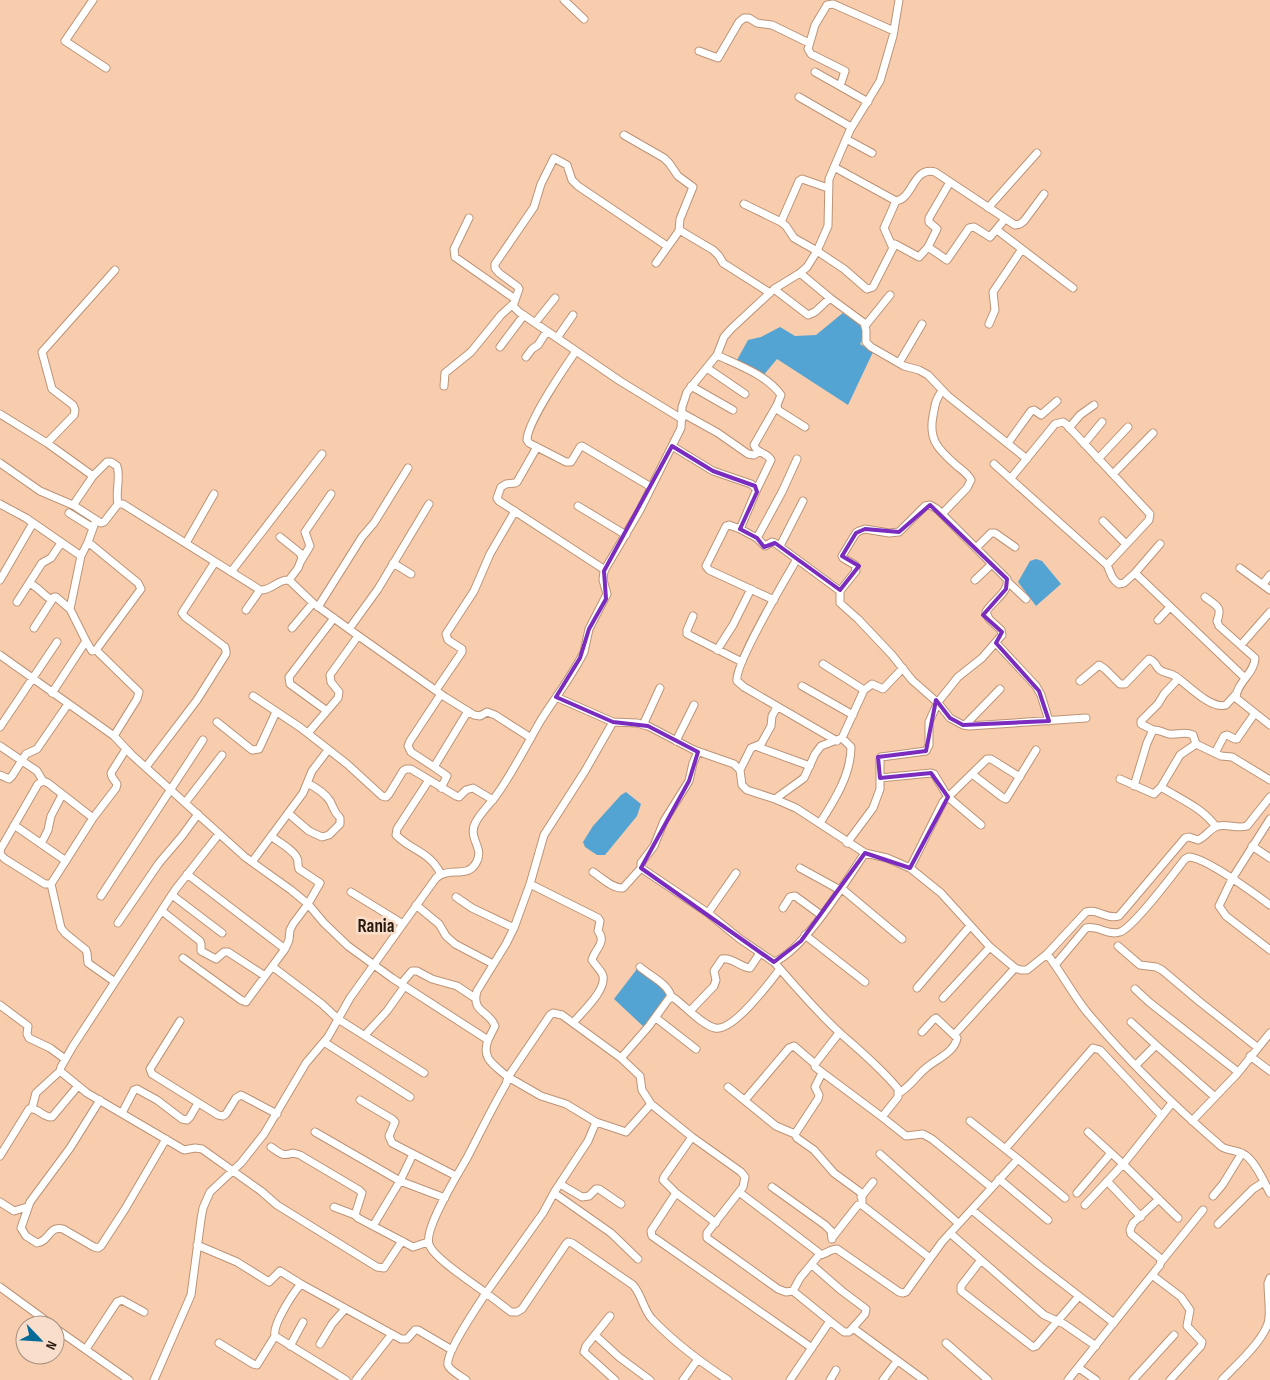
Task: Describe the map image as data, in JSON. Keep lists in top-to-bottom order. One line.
{"districts":["Rania"],"north":"bottom right"}
